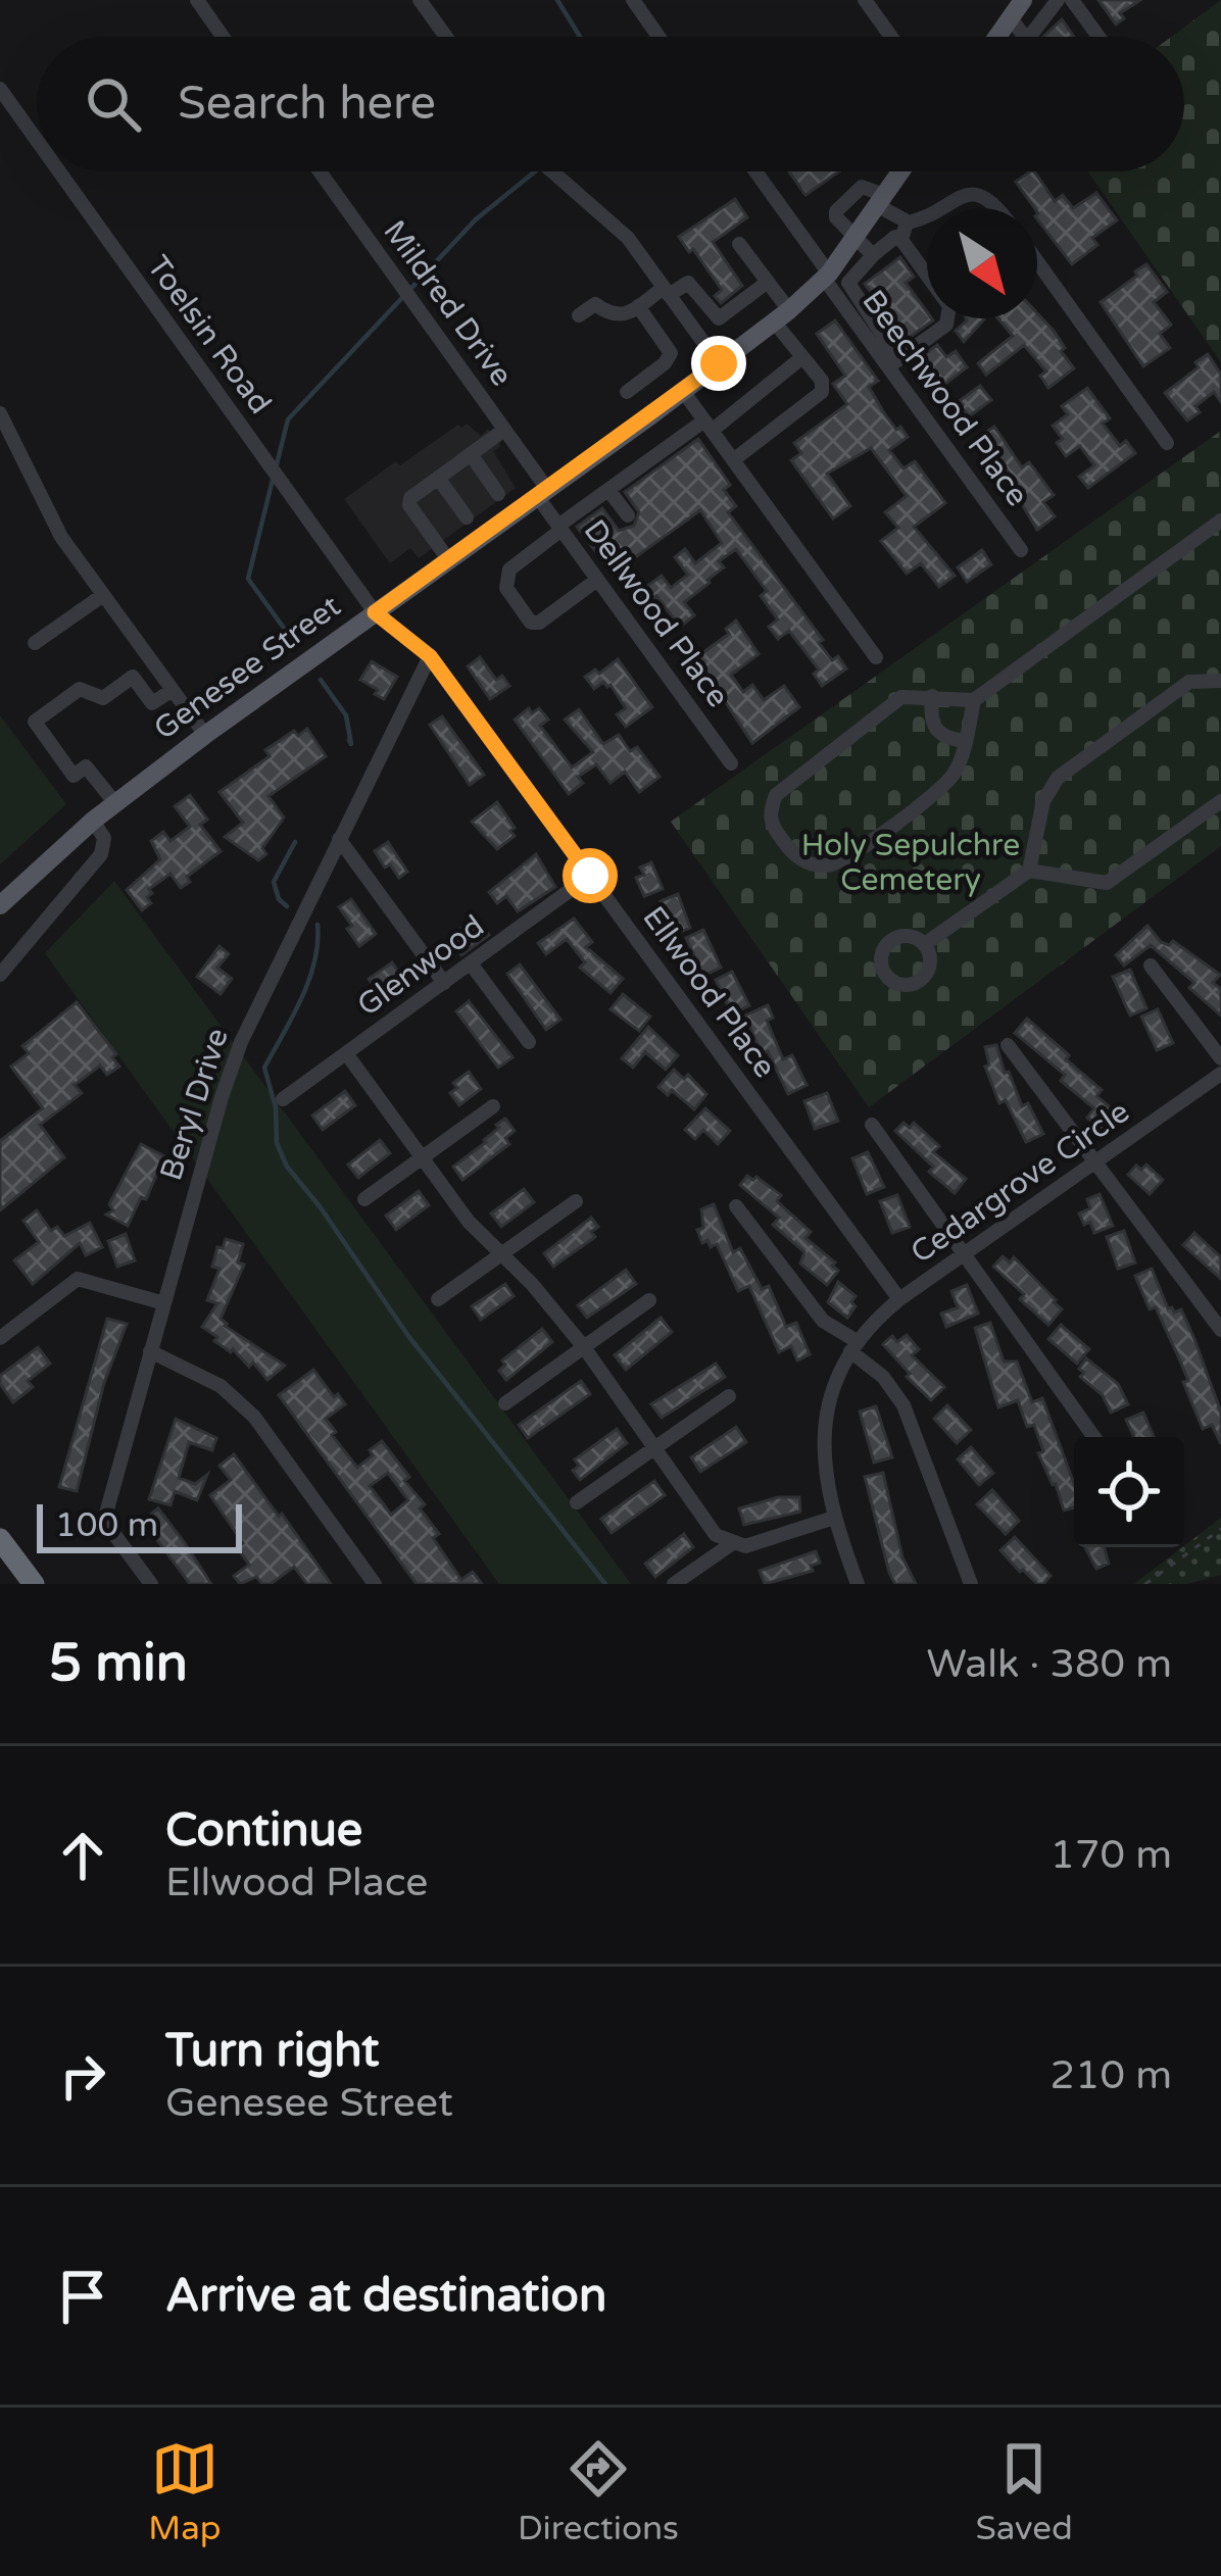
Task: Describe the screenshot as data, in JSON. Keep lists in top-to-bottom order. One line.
{"streets":{"main road":["Genesee Street"],"street":["Mildred Drive","Toelsin Road","Beechwood Place","Dellwood Place","Glenwood","Ellwood Place","Beryl Drive","Cedargrove Circle"]},"crossings":[["Mildred Drive","Dellwood Place"],["Mildred Drive","Genesee Street"],["Toelsin Road","Genesee Street"],["Toelsin Road","Ellwood Place"],["Beechwood Place","Genesee Street"],["Dellwood Place","Genesee Street"],["Genesee Street","Ellwood Place"],["Glenwood","Ellwood Place"],["Ellwood Place","Beryl Drive"],["Ellwood Place","Cedargrove Circle"]],"parks":["Holy Sepulchre Cemetery"],"scale_bar":"100 m","north":"bottom right","page":{"search":"Search here","scale":"100 m","heading":["5 min","Walk · 380 m"],"list":[["Continue","Ellwood Place","170 m"],["Turn right","Genesee Street","210 m"],"Arrive at destination"],"nav":["Map","Directions","Saved"]}}
